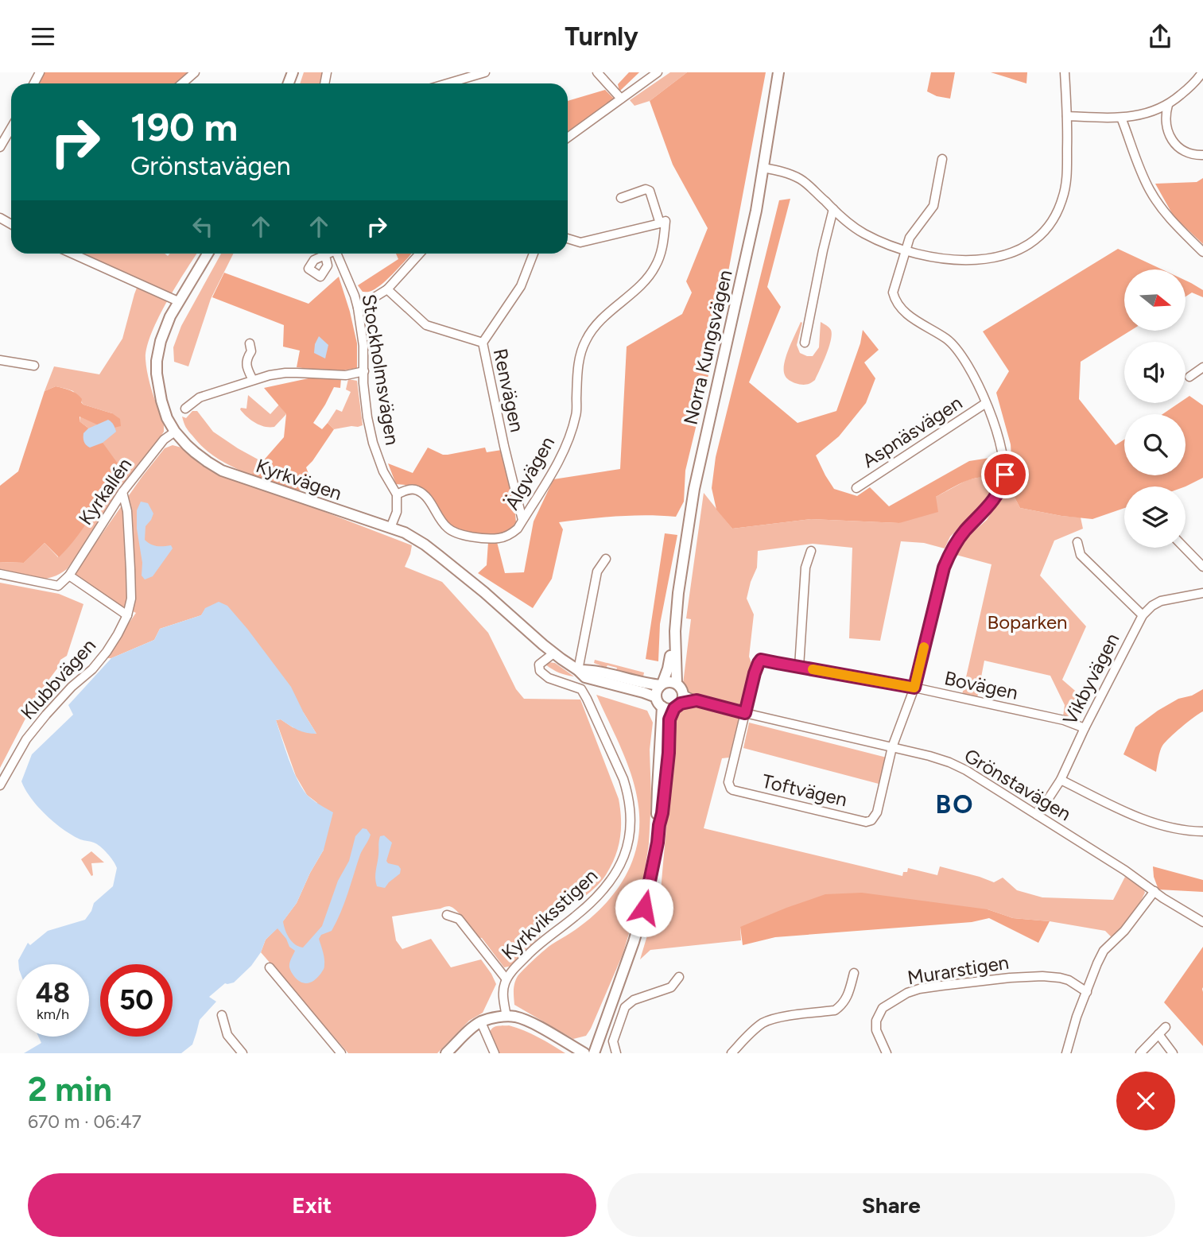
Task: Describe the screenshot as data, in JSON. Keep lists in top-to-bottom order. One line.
{"streets":{"main road":["Norra Kungsvägen","Kyrkvägen"],"street":["Stockholmsvägen","Renvägen","Aspnäsvägen","Älgvägen","Kyrkallén","Klubbvägen","Vikbyvägen","Bovägen","Grönstavägen","Toftvägen","Kyrkviksstigen","Murarstigen"]},"crossings":[["Norra Kungsvägen","Kyrkvägen"],["Norra Kungsvägen","Grönstavägen"],["Stockholmsvägen","Älgvägen"],["Renvägen","Älgvägen"],["Kyrkvägen","Kyrkallén"],["Kyrkvägen","Grönstavägen"],["Kyrkvägen","Kyrkviksstigen"],["Kyrkallén","Klubbvägen"],["Vikbyvägen","Bovägen"],["Vikbyvägen","Grönstavägen"],["Bovägen","Grönstavägen"],["Bovägen","Toftvägen"],["Grönstavägen","Toftvägen"]],"districts":["BO"],"parks":["Boparken"],"north":"right","page":{"header":"Turnly","turn":["190 m","Grönstavägen"],"speed":"48 km/h","limit":"50","heading":["2 min","670 m · 06:47"],"buttons":["Exit","Share"]}}
